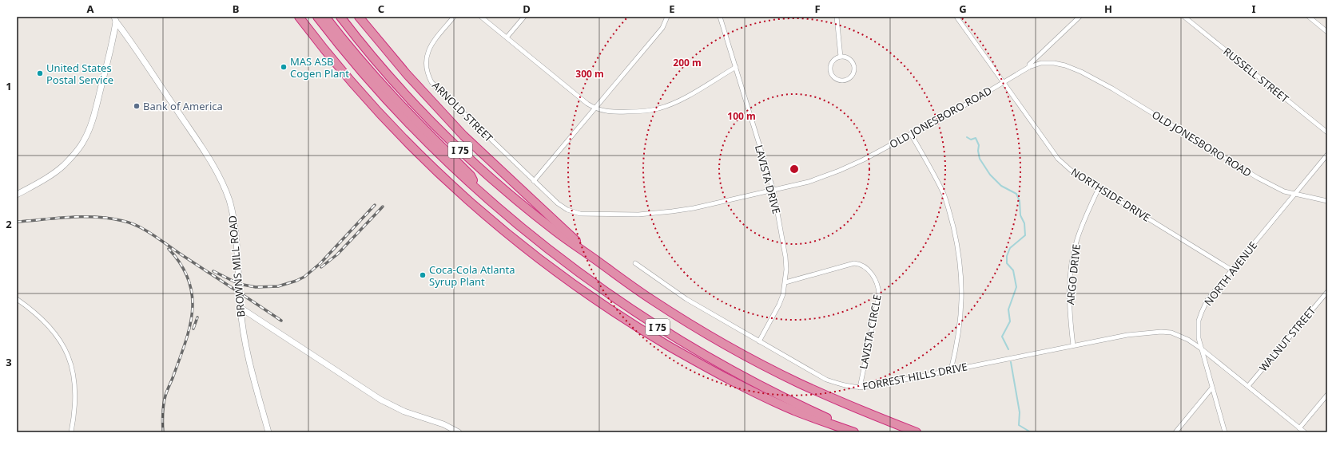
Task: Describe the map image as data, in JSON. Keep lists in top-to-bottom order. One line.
{"streets":{"highway":["I 75"],"street":["RUSSELL STREET","ARNOLD STREET","OLD JONESBORO ROAD","LAVISTA DRIVE","NORTHSIDE DRIVE","BROWNS MILL ROAD","NORTH AVENUE","ARGO DRIVE","LAVISTA CIRCLE","WALNUT STREET","FORREST HILLS DRIVE"]},"crossings":[["ARNOLD STREET","OLD JONESBORO ROAD"],["OLD JONESBORO ROAD","LAVISTA DRIVE"],["OLD JONESBORO ROAD","NORTHSIDE DRIVE"],["OLD JONESBORO ROAD","NORTH AVENUE"],["LAVISTA DRIVE","LAVISTA CIRCLE"],["LAVISTA DRIVE","FORREST HILLS DRIVE"],["NORTHSIDE DRIVE","NORTH AVENUE"],["NORTHSIDE DRIVE","ARGO DRIVE"],["NORTH AVENUE","FORREST HILLS DRIVE"],["ARGO DRIVE","FORREST HILLS DRIVE"],["LAVISTA CIRCLE","FORREST HILLS DRIVE"],["WALNUT STREET","FORREST HILLS DRIVE"]],"places":["MAS ASB Cogen Plant","United States Postal Service","Bank of America","Coca-Cola Atlanta Syrup Plant"],"grid":{"columns":["A","B","C","D","E","F","G","H","I"],"rows":["1","2","3"]},"rings":["200 m","300 m","100 m"]}
